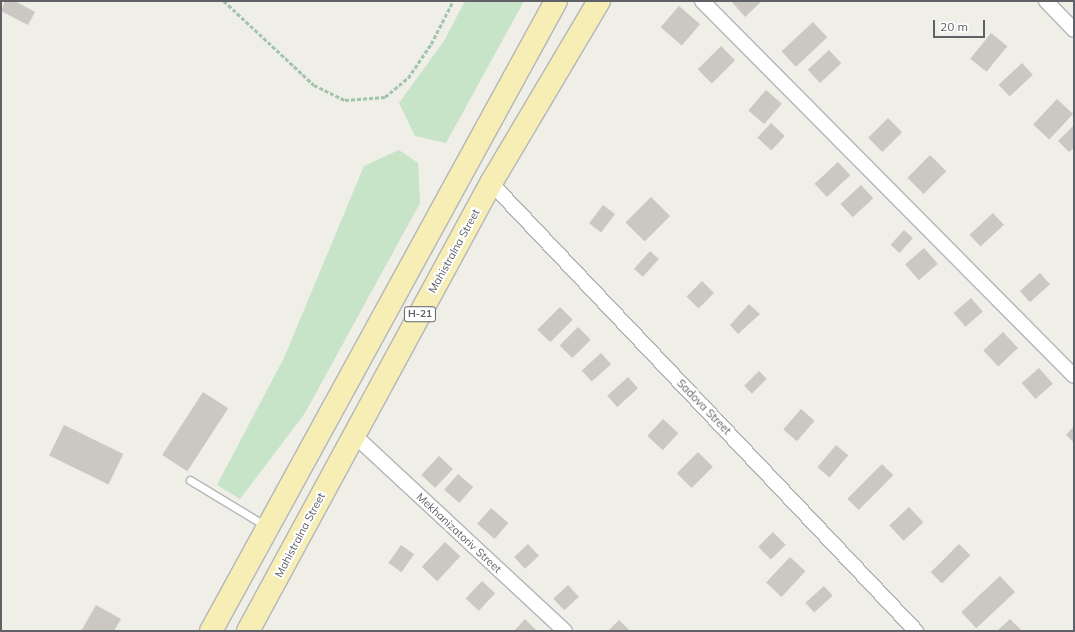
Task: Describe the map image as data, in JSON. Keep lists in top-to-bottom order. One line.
{"streets":{"main road":["Mahistralna Street","Н-21"],"street":["Sadova Street","Mekhanizatoriv Street"]},"crossings":[["Mahistralna Street","Sadova Street"],["Mahistralna Street","Mekhanizatoriv Street"]],"scale_bar":"20 m"}
